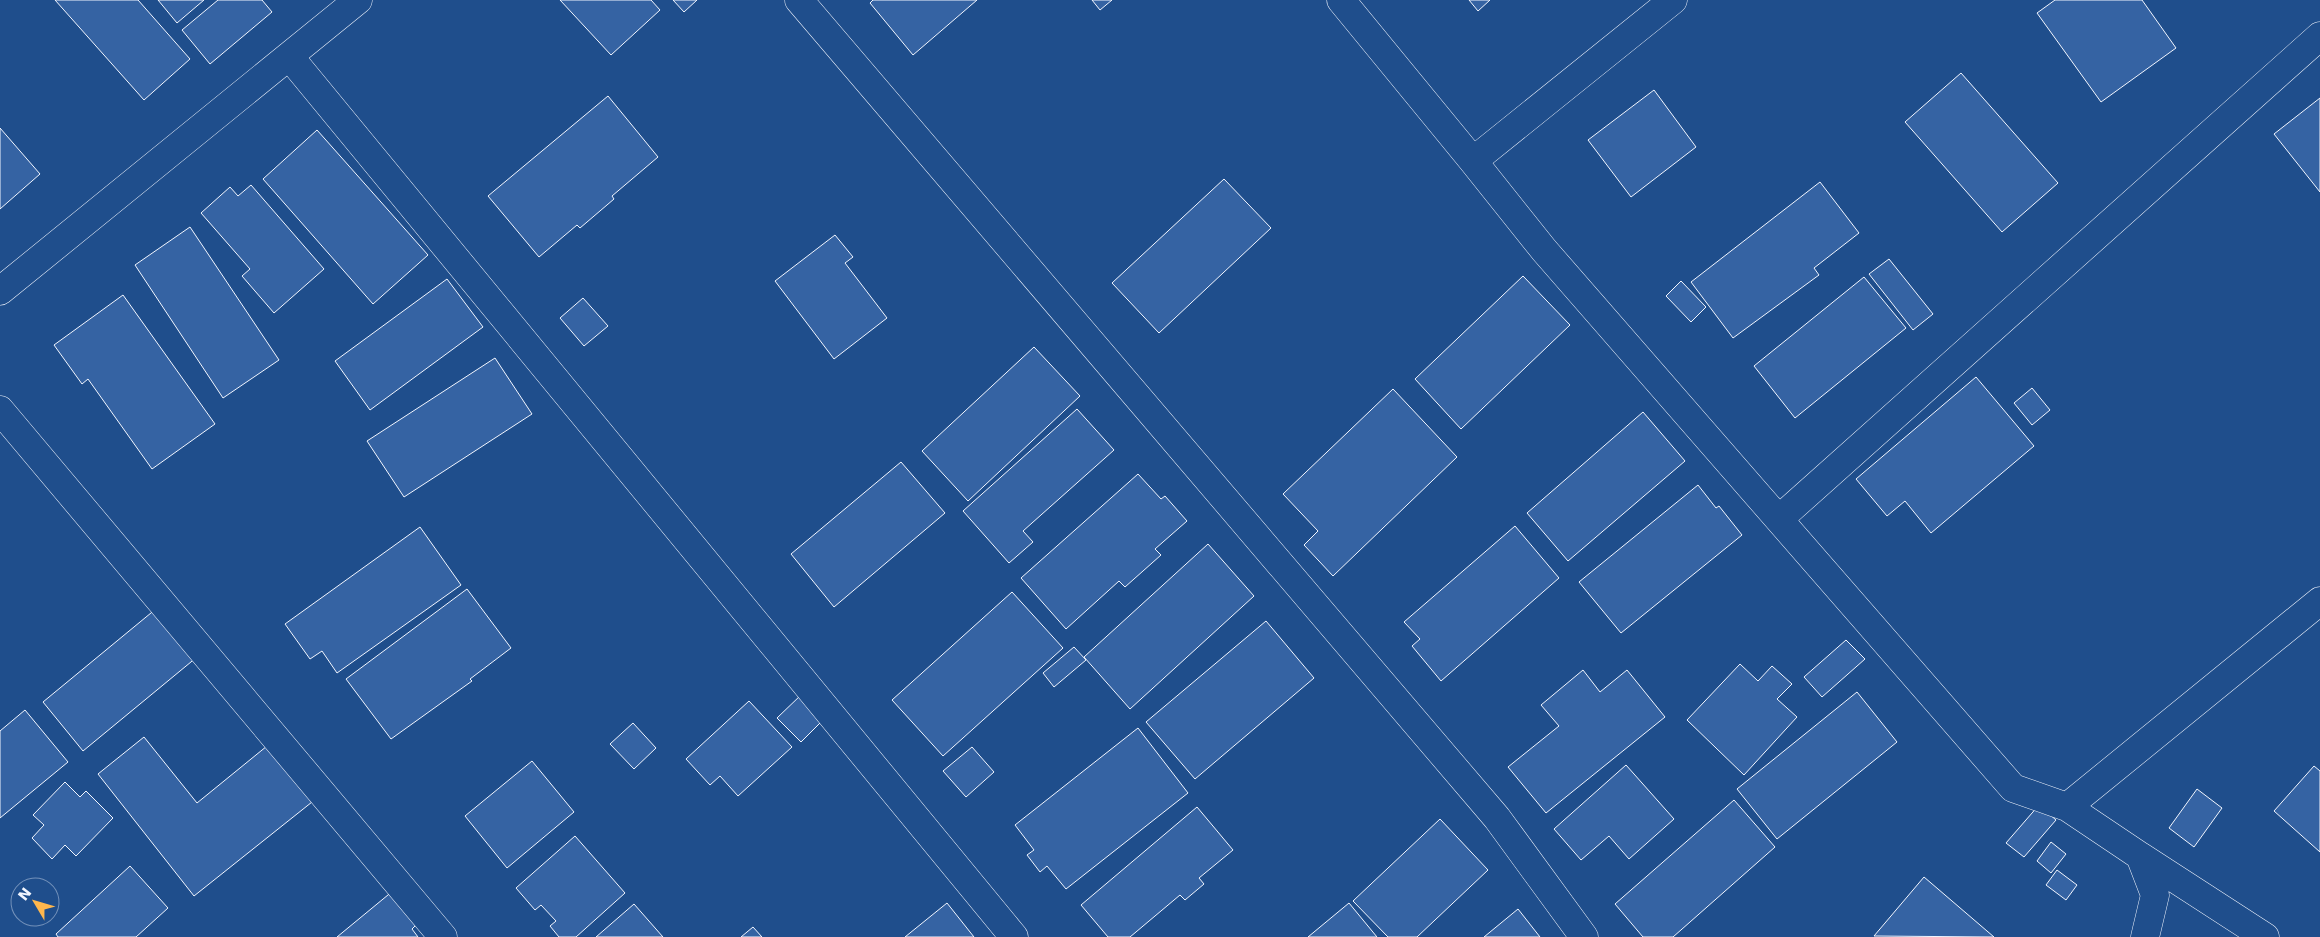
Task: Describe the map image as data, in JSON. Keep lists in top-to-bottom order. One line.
{"north":"top left"}
